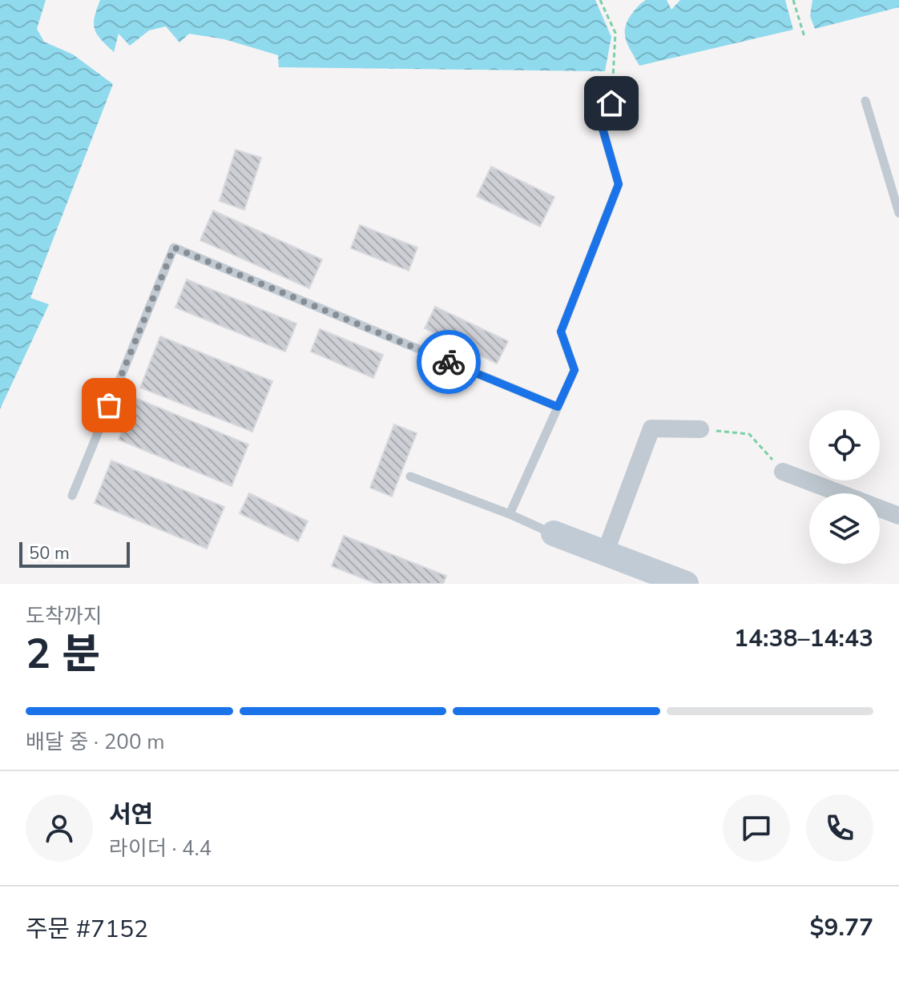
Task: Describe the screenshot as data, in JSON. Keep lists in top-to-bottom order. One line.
{"scale_bar":"50 m","page":{"scale":"50 m","heading":["2 분","도착까지","14:38–14:43"],"panel":["서연","라이더 · 4.4","주문 #7152","$9.77"],"bar":"배달 중 · 200 m"}}
